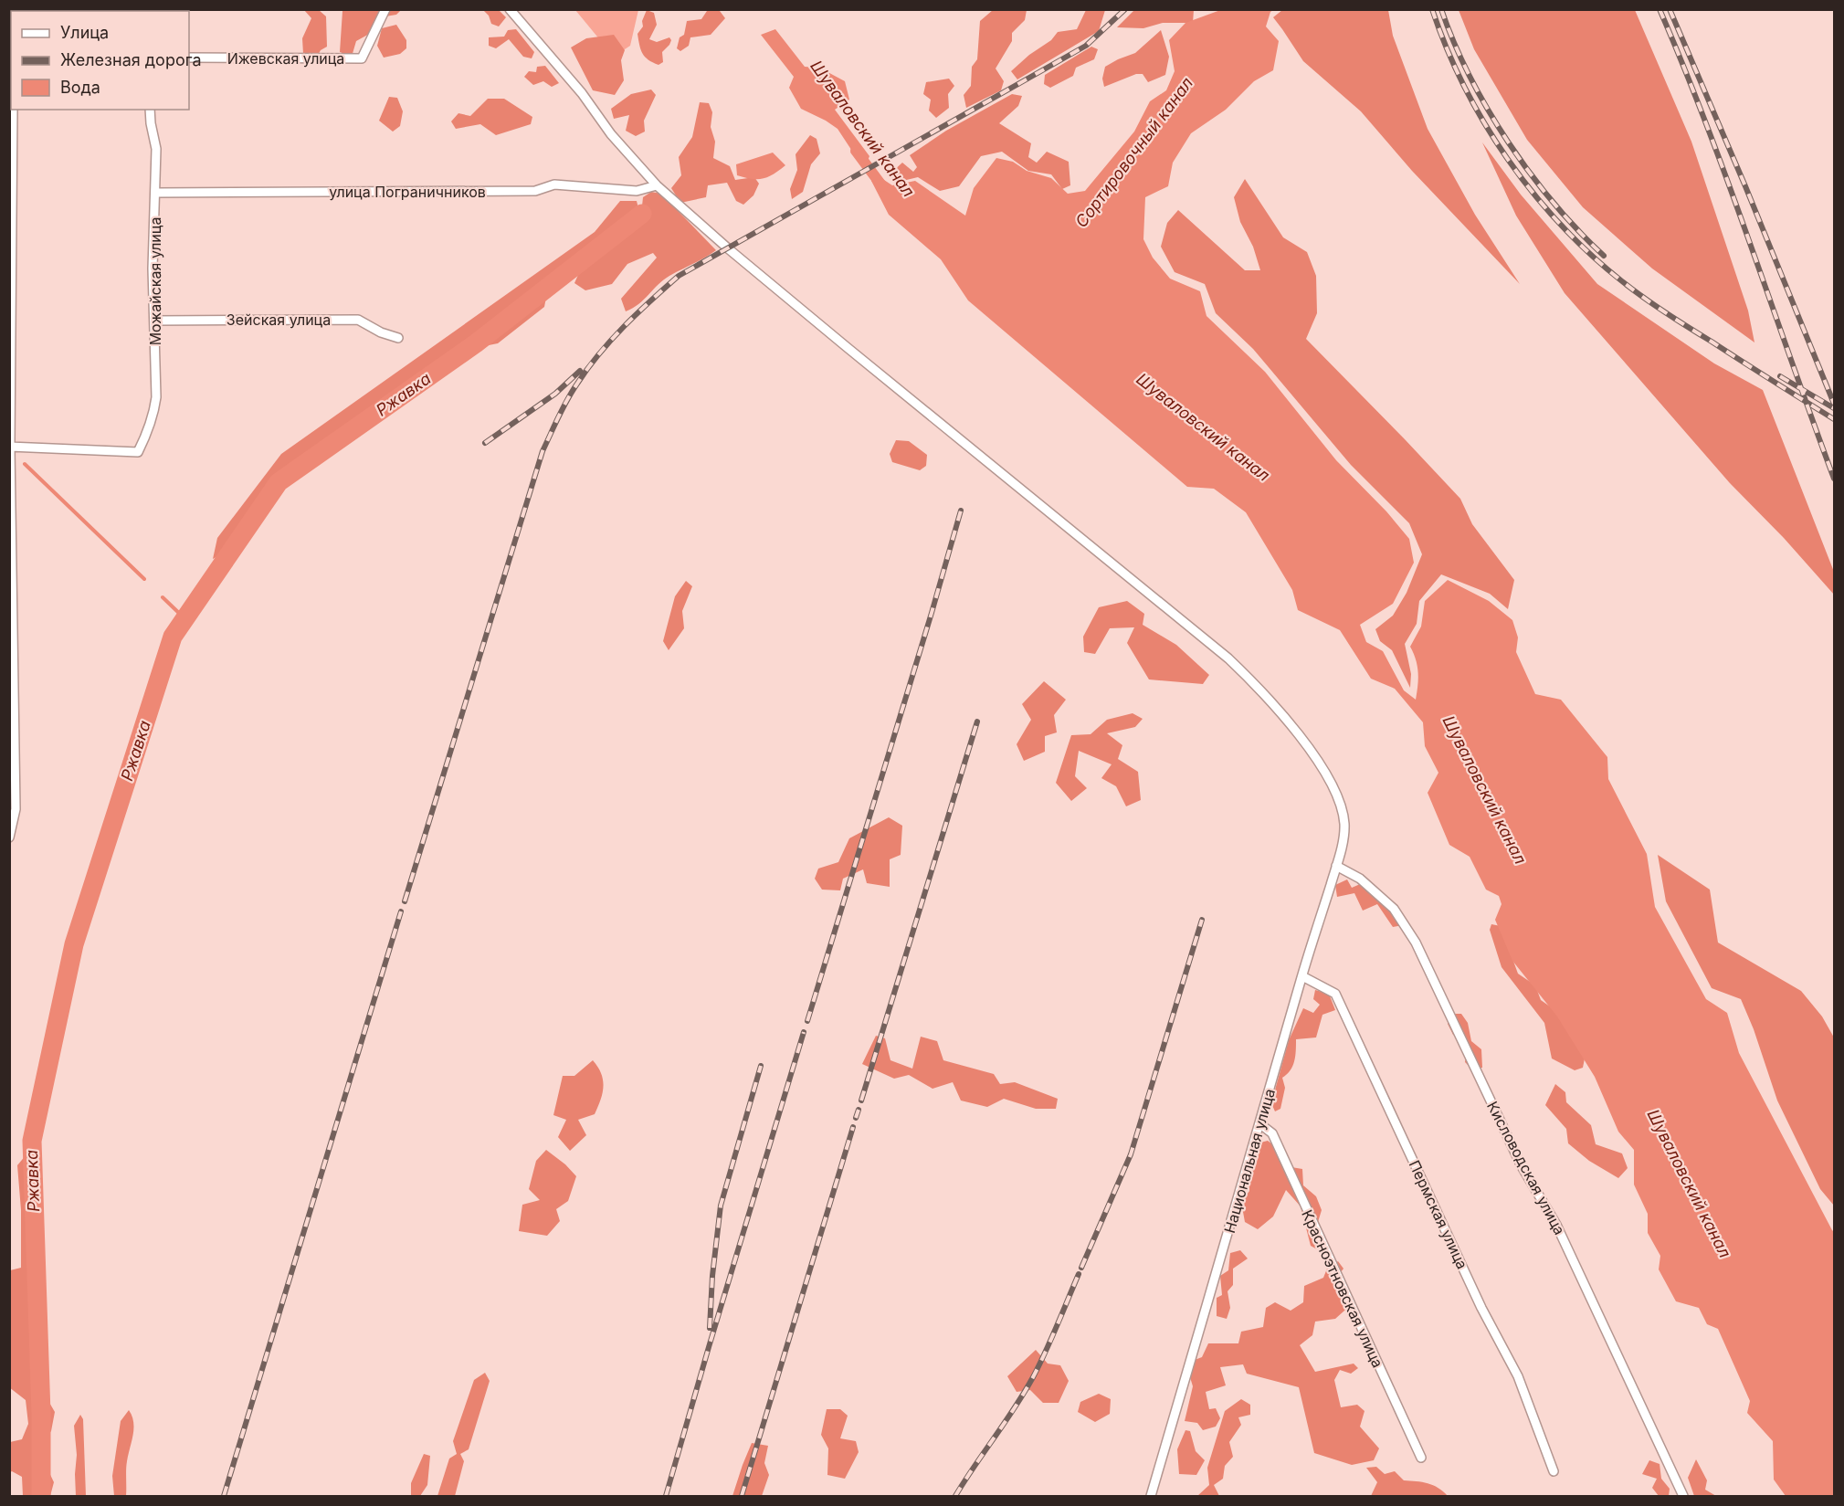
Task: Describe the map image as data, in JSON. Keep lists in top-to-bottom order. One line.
{"streets":{"street":["Ижевская улица","улица Пограничников","Можайская улица","Зейская улица","Национальная улица","Кисловодская улица","Пермская улица","Красноэтновская улица"]},"crossings":[["улица Пограничников","Можайская улица"],["улица Пограничников","Национальная улица"],["Можайская улица","Зейская улица"],["Национальная улица","Кисловодская улица"],["Национальная улица","Пермская улица"],["Национальная улица","Красноэтновская улица"]],"water":["Шуваловский канал","Сортировочный канал","Ржавка"],"legend":["Улица","Железная дорога","Вода"]}
